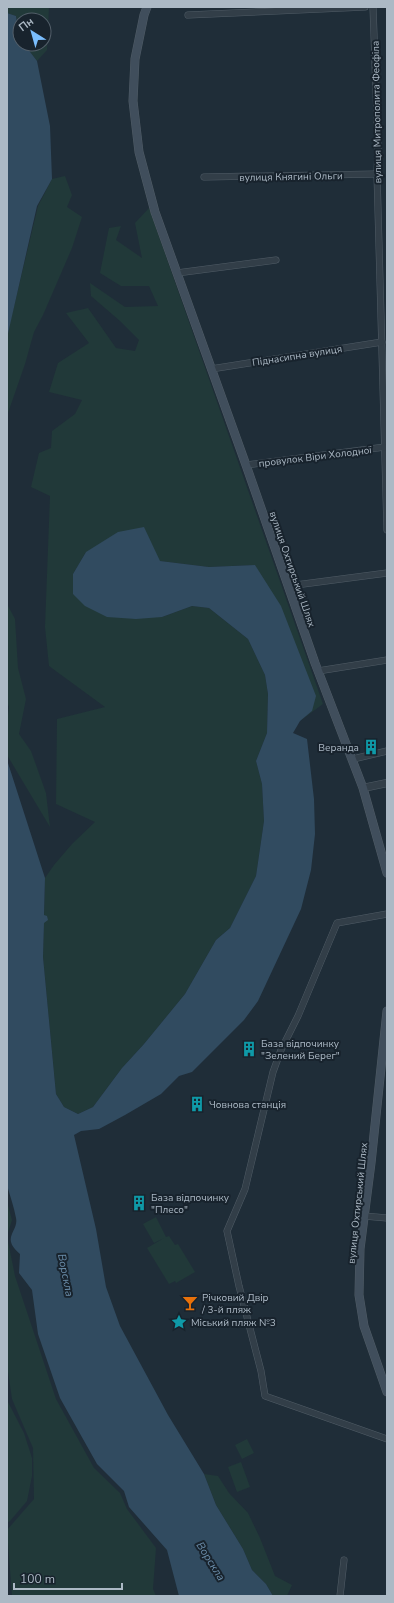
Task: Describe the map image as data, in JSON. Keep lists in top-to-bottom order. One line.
{"streets":{"main road":["вулиця Охтирський Шлях"],"street":["вулиця Митрополита Феофіла","вулиця Княгині Ольги","Піднасипна вулиця","провулок Віри Холодної"]},"crossings":[["вулиця Митрополита Феофіла","вулиця Княгині Ольги"],["вулиця Митрополита Феофіла","Піднасипна вулиця"],["вулиця Митрополита Феофіла","провулок Віри Холодної"],["Піднасипна вулиця","вулиця Охтирський Шлях"],["провулок Віри Холодної","вулиця Охтирський Шлях"]],"water":["Ворскла"],"places":{"building":["Веранда","База відпочинку \"Зелений Берег\"","Човнова станція","База відпочинку \"Плесо\""],"bar":["Річковий Двір / 3-й пляж"],"place":["Міський пляж №3"]},"scale_bar":"100 m","north":"top left"}
